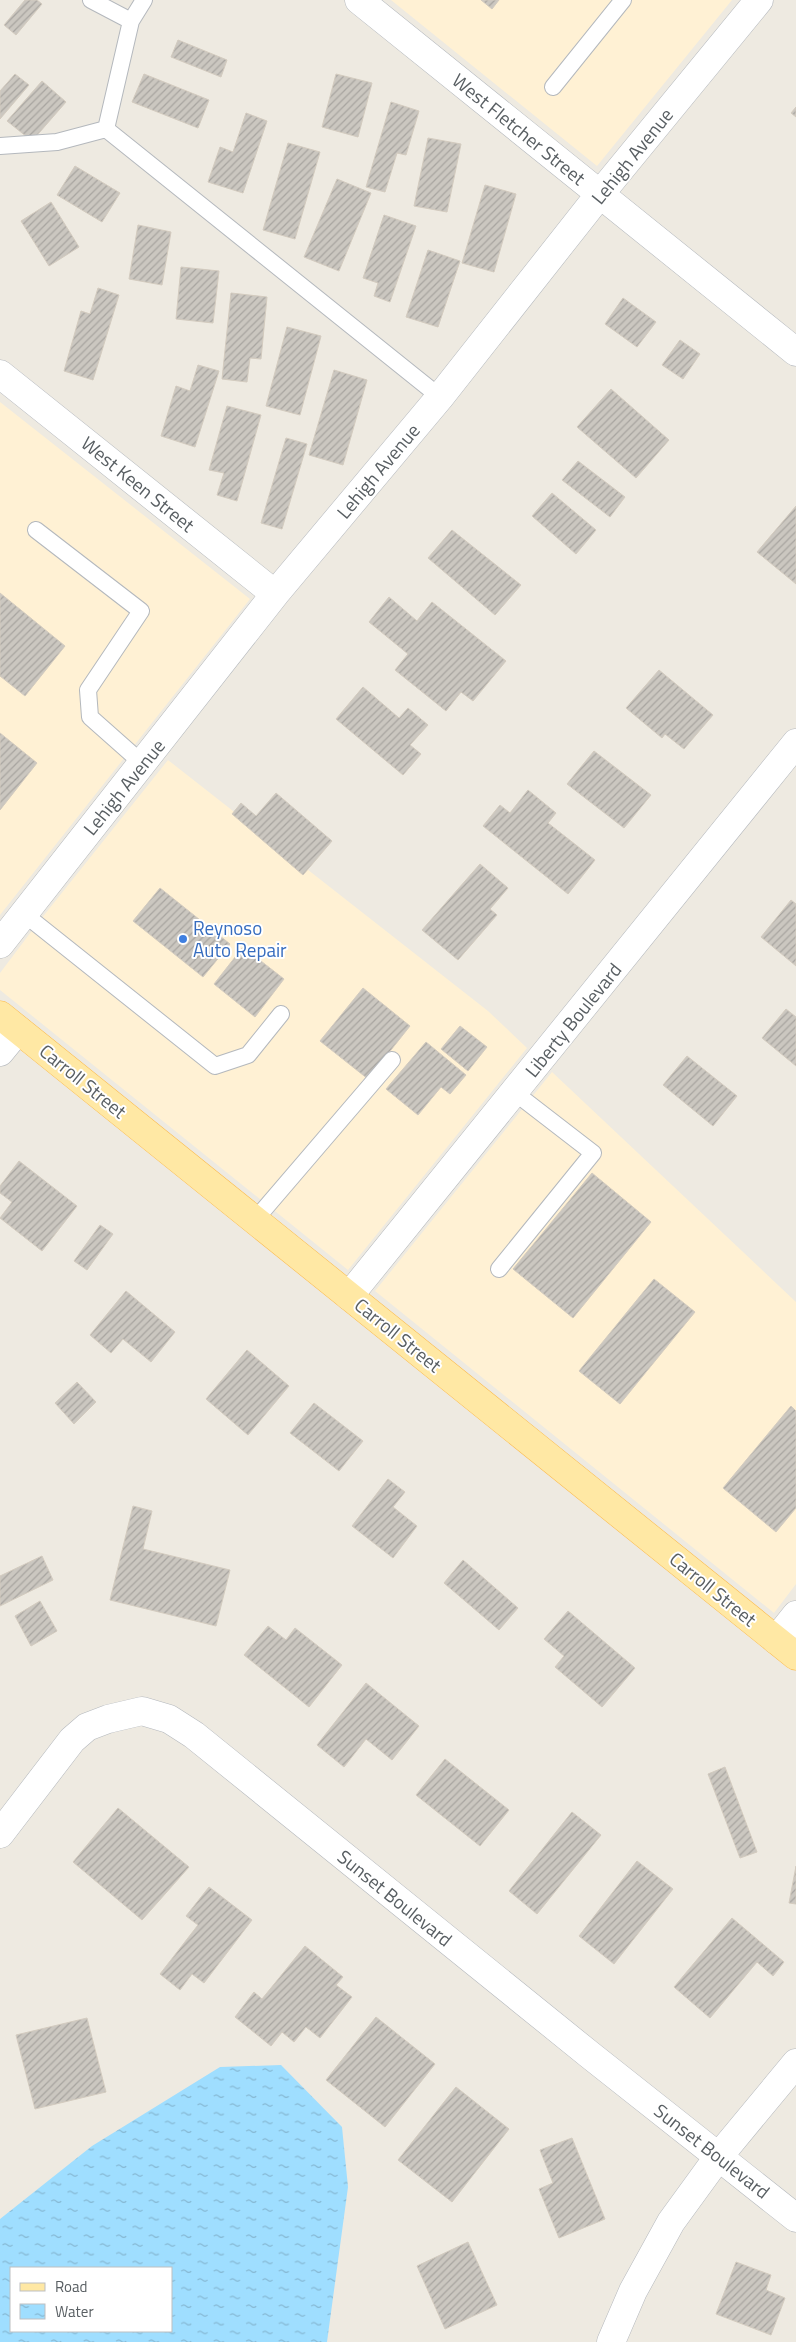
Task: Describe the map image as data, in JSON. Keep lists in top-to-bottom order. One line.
{"streets":{"main road":["Carroll Street"],"street":["West Fletcher Street","Lehigh Avenue","West Keen Street","Liberty Boulevard","Sunset Boulevard"]},"crossings":[["West Fletcher Street","Lehigh Avenue"],["Lehigh Avenue","West Keen Street"],["Liberty Boulevard","Carroll Street"]],"places":["Reynoso Auto Repair"],"legend":["Road","Water"]}
